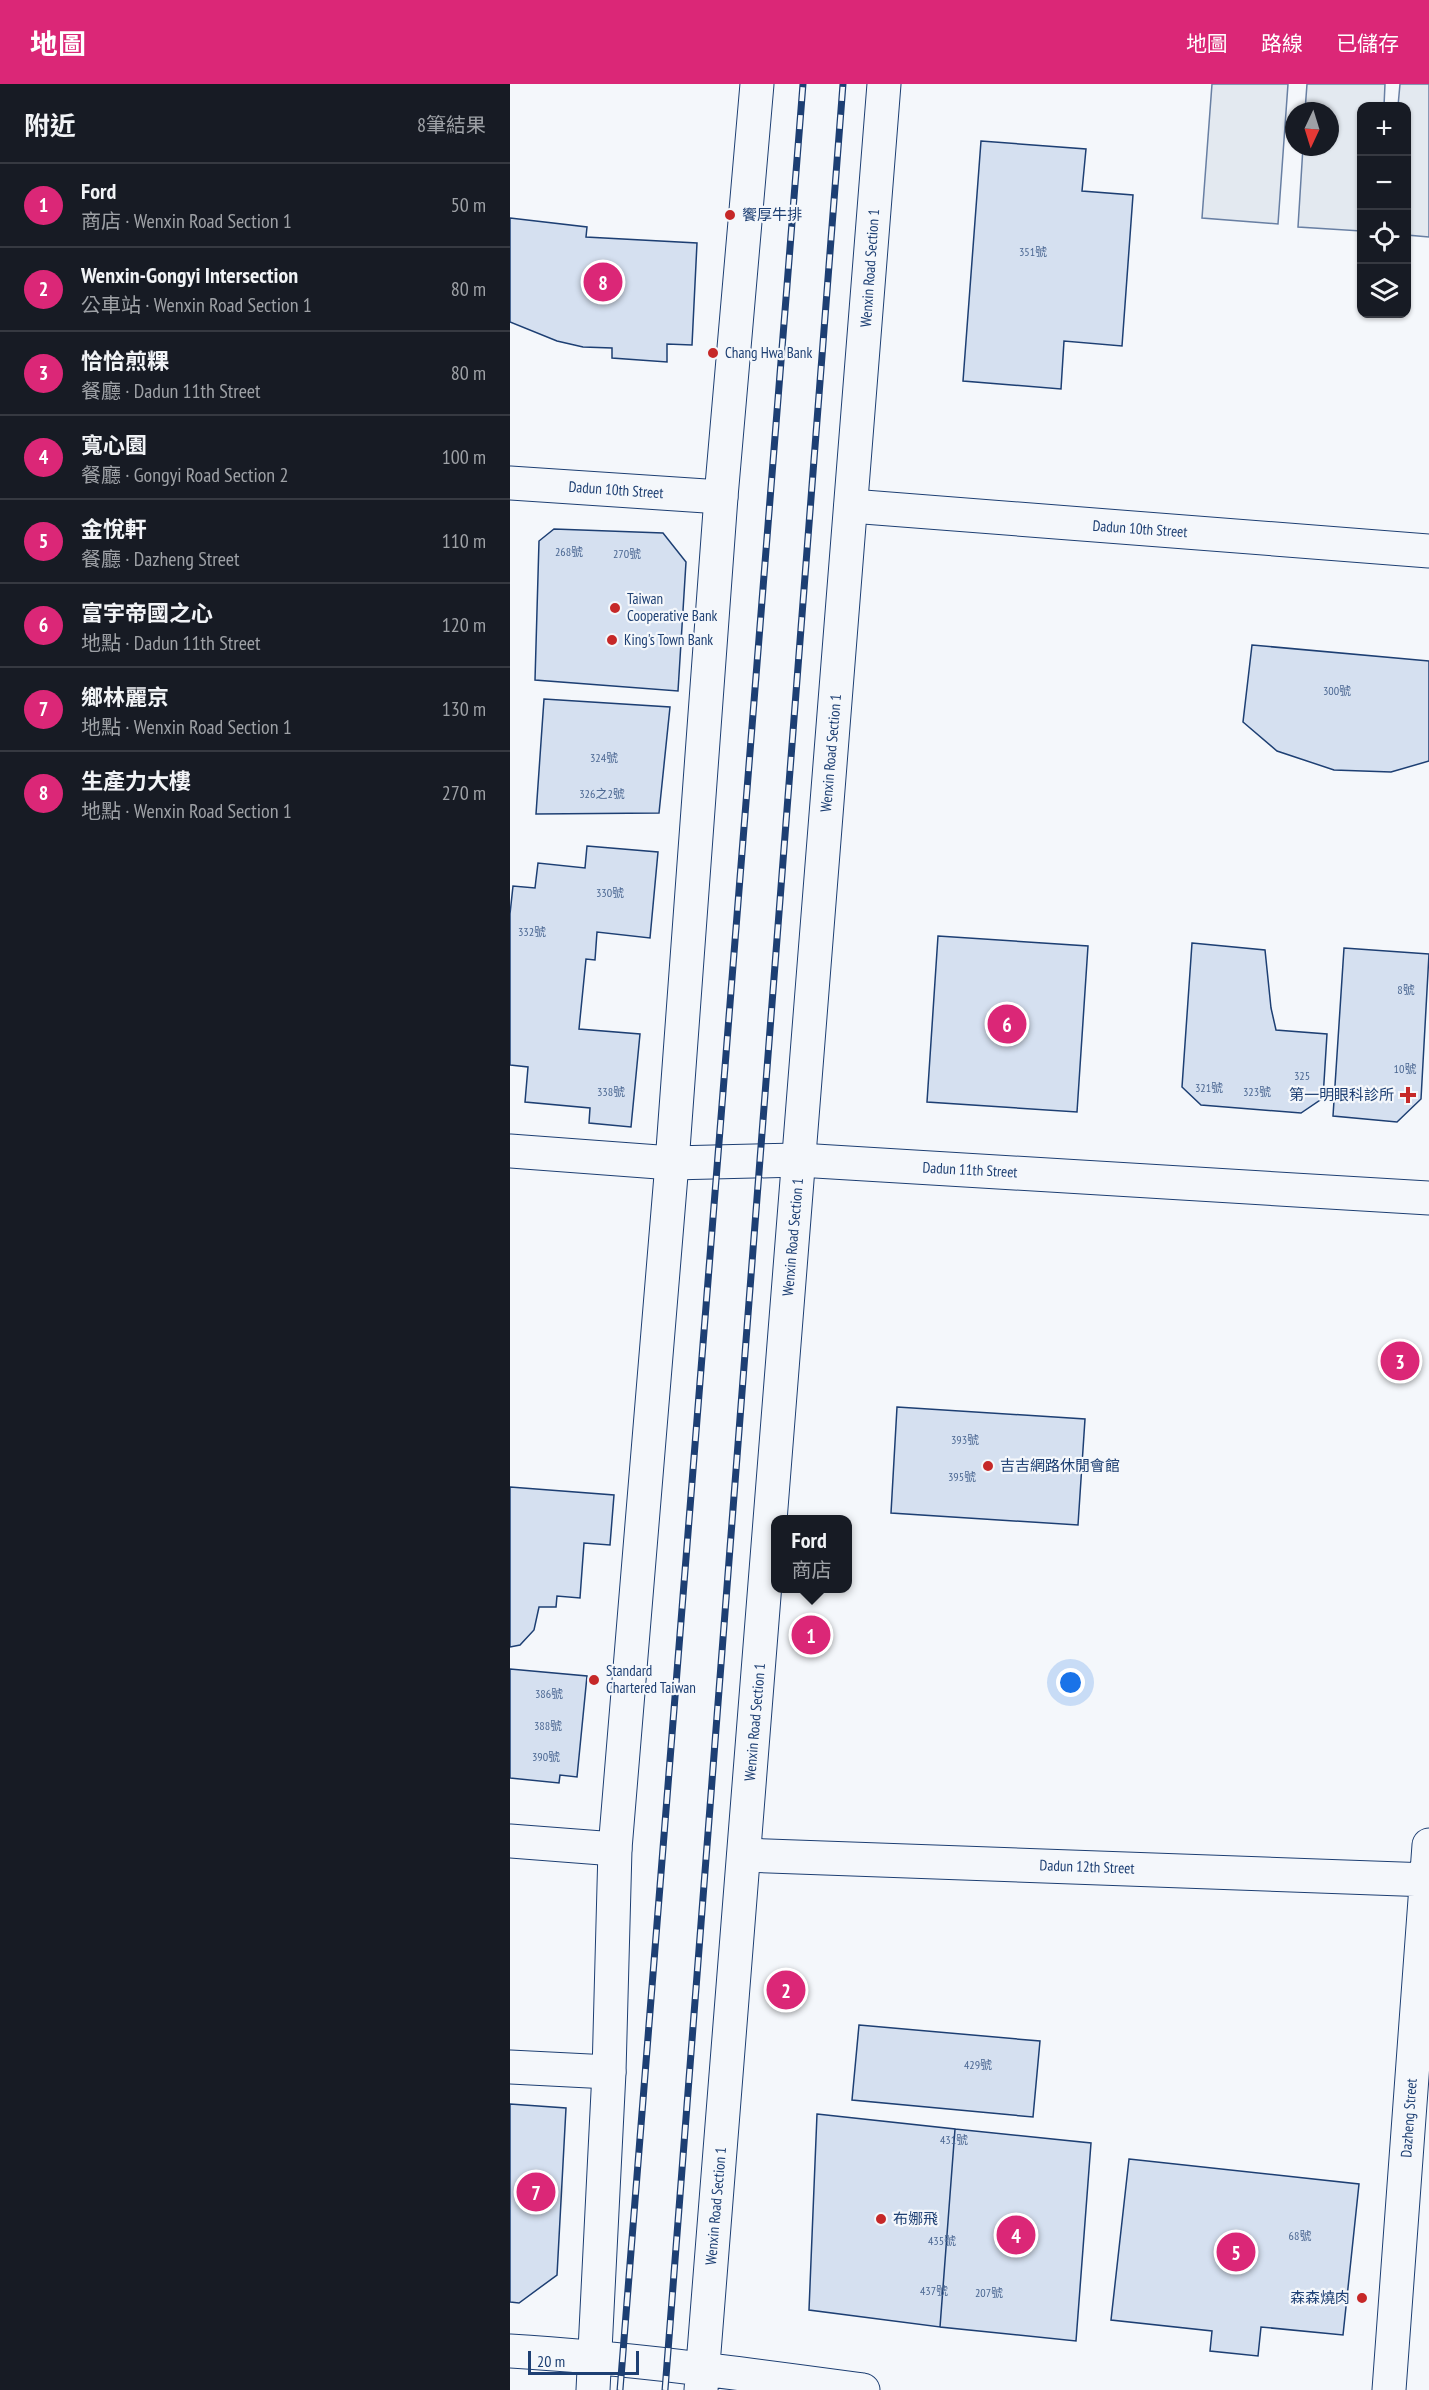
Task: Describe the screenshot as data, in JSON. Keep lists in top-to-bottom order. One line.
{"streets":{"main road":["Wenxin Road Section 1","Dadun 10th Street","Dadun 11th Street","Dadun 12th Street","Dazheng Street"]},"crossings":[["Wenxin Road Section 1","Dadun 10th Street"],["Wenxin Road Section 1","Dadun 11th Street"],["Wenxin Road Section 1","Dadun 12th Street"],["Dadun 12th Street","Dazheng Street"]],"places":{"other":["饗厚牛排","Chang Hwa Bank","Taiwan Cooperative Bank","King's Town Bank","吉吉網路休閒會館","Standard Chartered Taiwan","布娜飛","森森燒肉"],"health":["第一明眼科診所"]},"house_numbers":["351號","268號","270號","300號","324號","326之2號","330號","332號","8號","10號","325","321號","338號","323號","393號","395號","386號","388號","390號","429號","431號","68號","435號","437號","207號"],"scale_bar":"20 m","north":"bottom","page":{"header":"地圖","nav":["地圖","路線","已儲存"],"heading":["附近","8筆結果"],"map_buttons":["+","−"],"list":[{"mark":"1","name":"Ford","note":"商店 · Wenxin Road Section 1","value":"50 m"},{"mark":"2","name":"Wenxin-Gongyi Intersection","note":"公車站 · Wenxin Road Section 1","value":"80 m"},{"mark":"3","name":"恰恰煎粿","note":"餐廳 · Dadun 11th Street","value":"80 m"},{"mark":"4","name":"寬心園","note":"餐廳 · Gongyi Road Section 2","value":"100 m"},{"mark":"5","name":"金悅軒","note":"餐廳 · Dazheng Street","value":"110 m"},{"mark":"6","name":"富宇帝國之心","note":"地點 · Dadun 11th Street","value":"120 m"},{"mark":"7","name":"鄉林麗京","note":"地點 · Wenxin Road Section 1","value":"130 m"},{"mark":"8","name":"生產力大樓","note":"地點 · Wenxin Road Section 1","value":"270 m"}],"pins":["8","6","3","1","2","7","4","5"],"popup":["Ford","商店"],"scale":"20 m"}}
